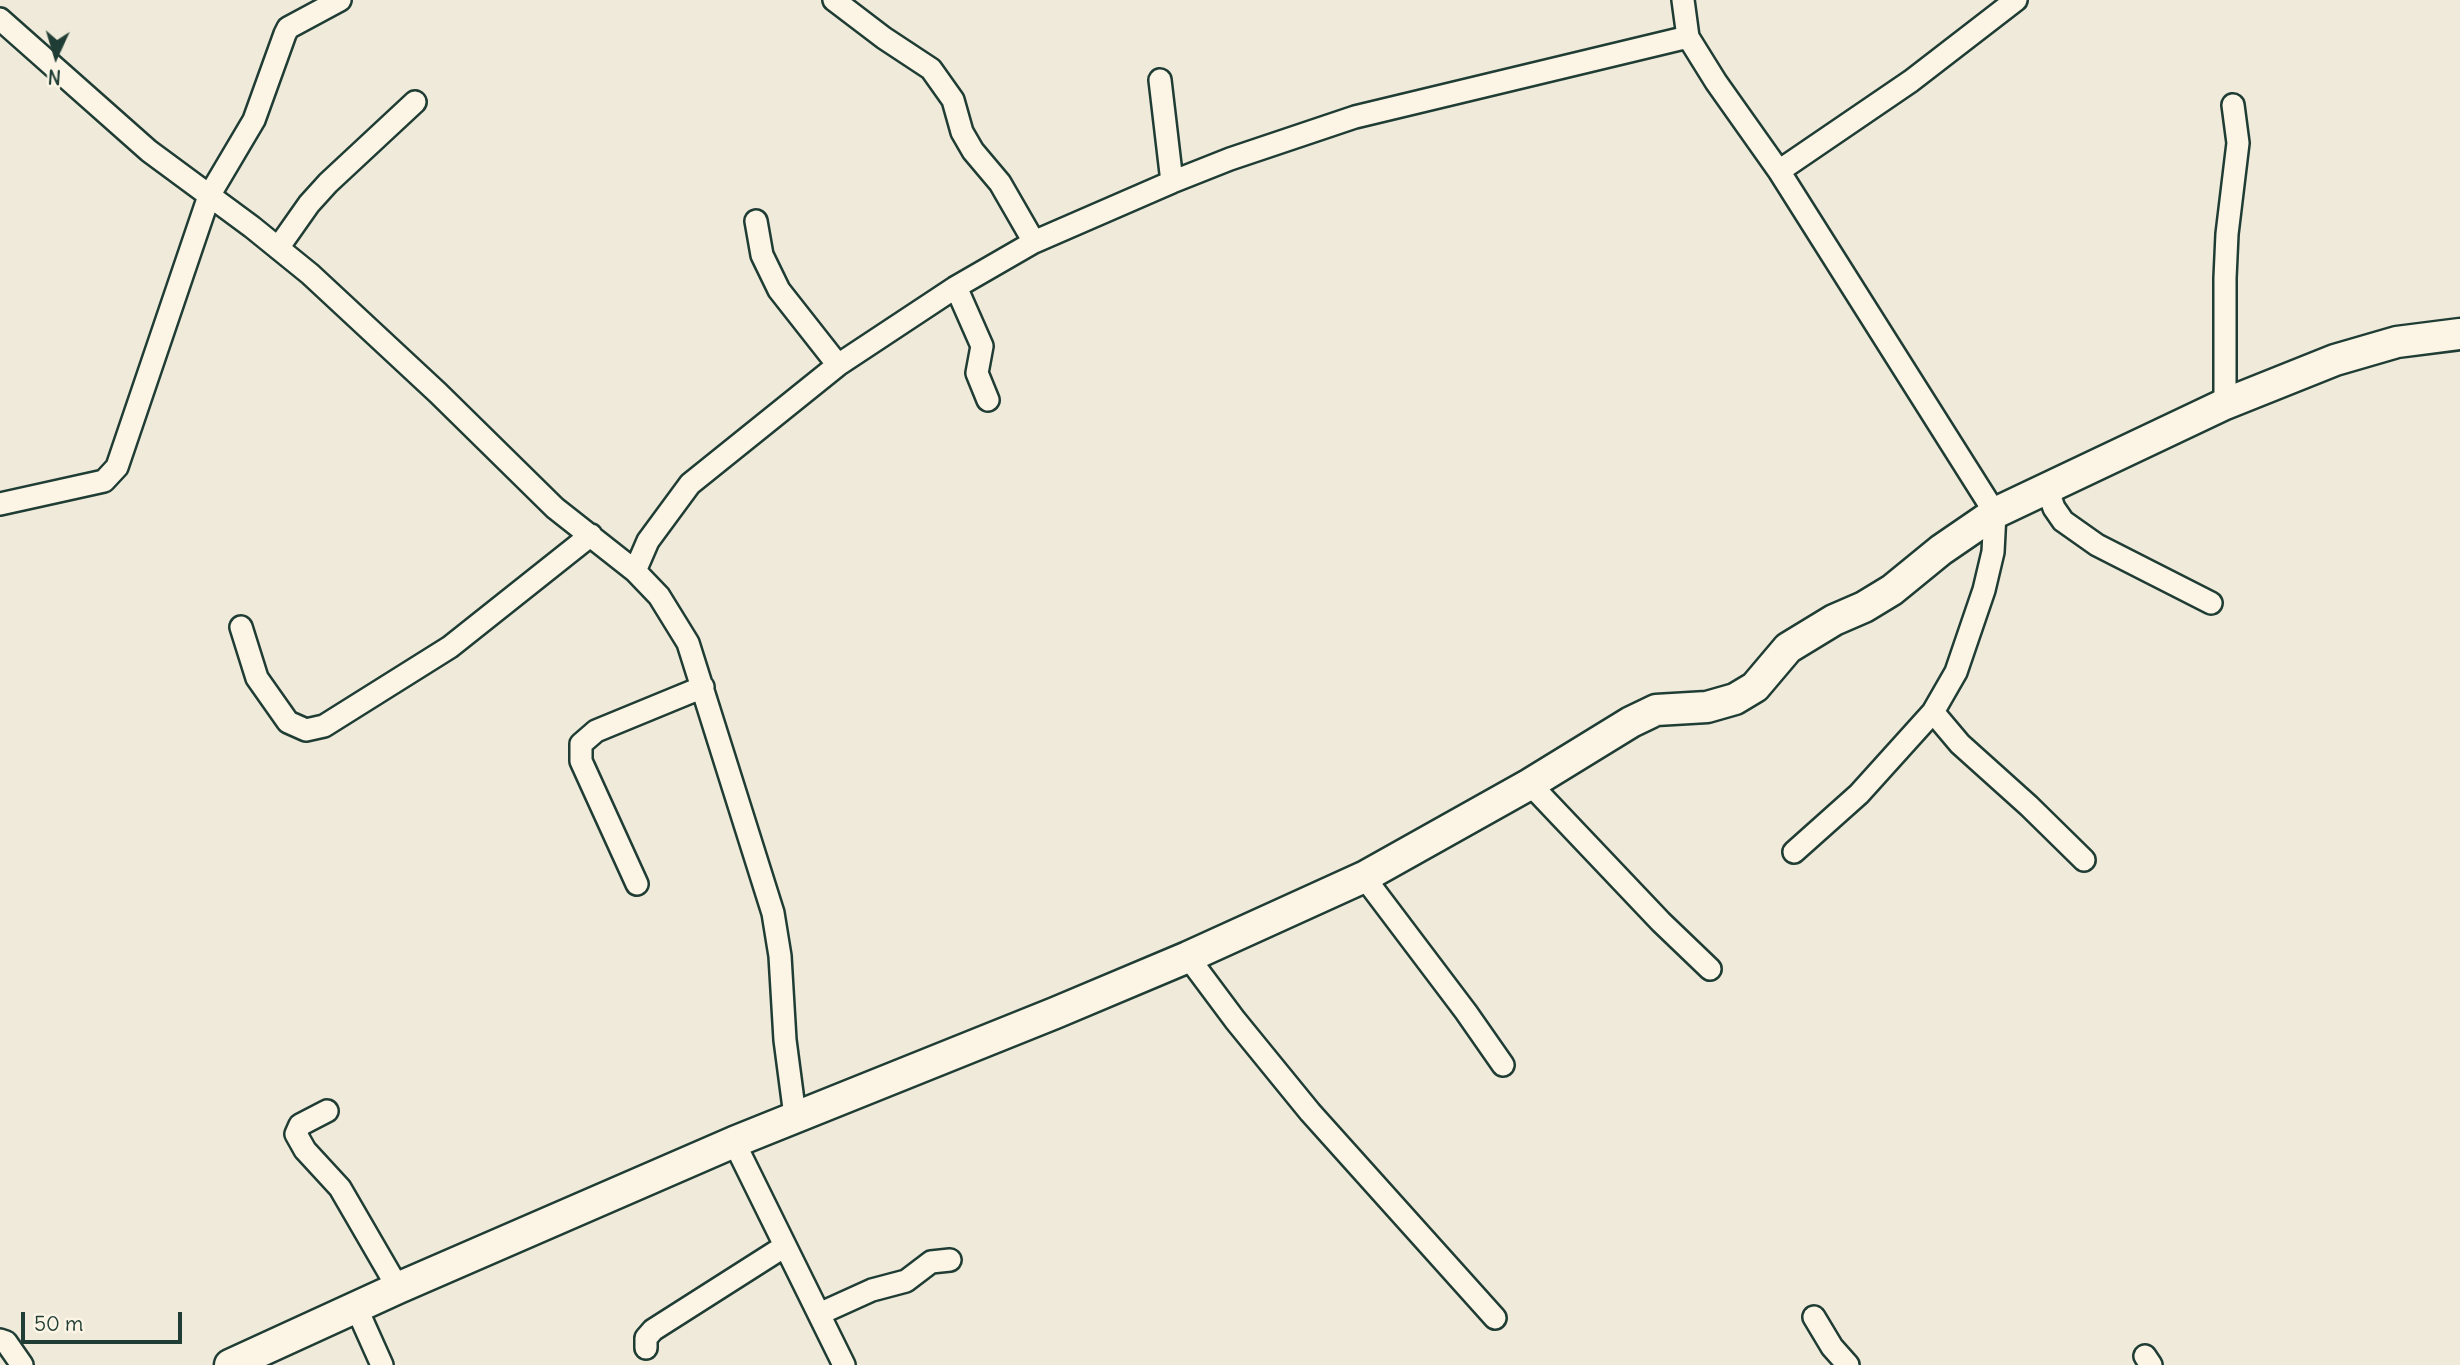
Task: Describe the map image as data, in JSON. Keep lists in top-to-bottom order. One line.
{"scale_bar":"50 m","north":"bottom"}
